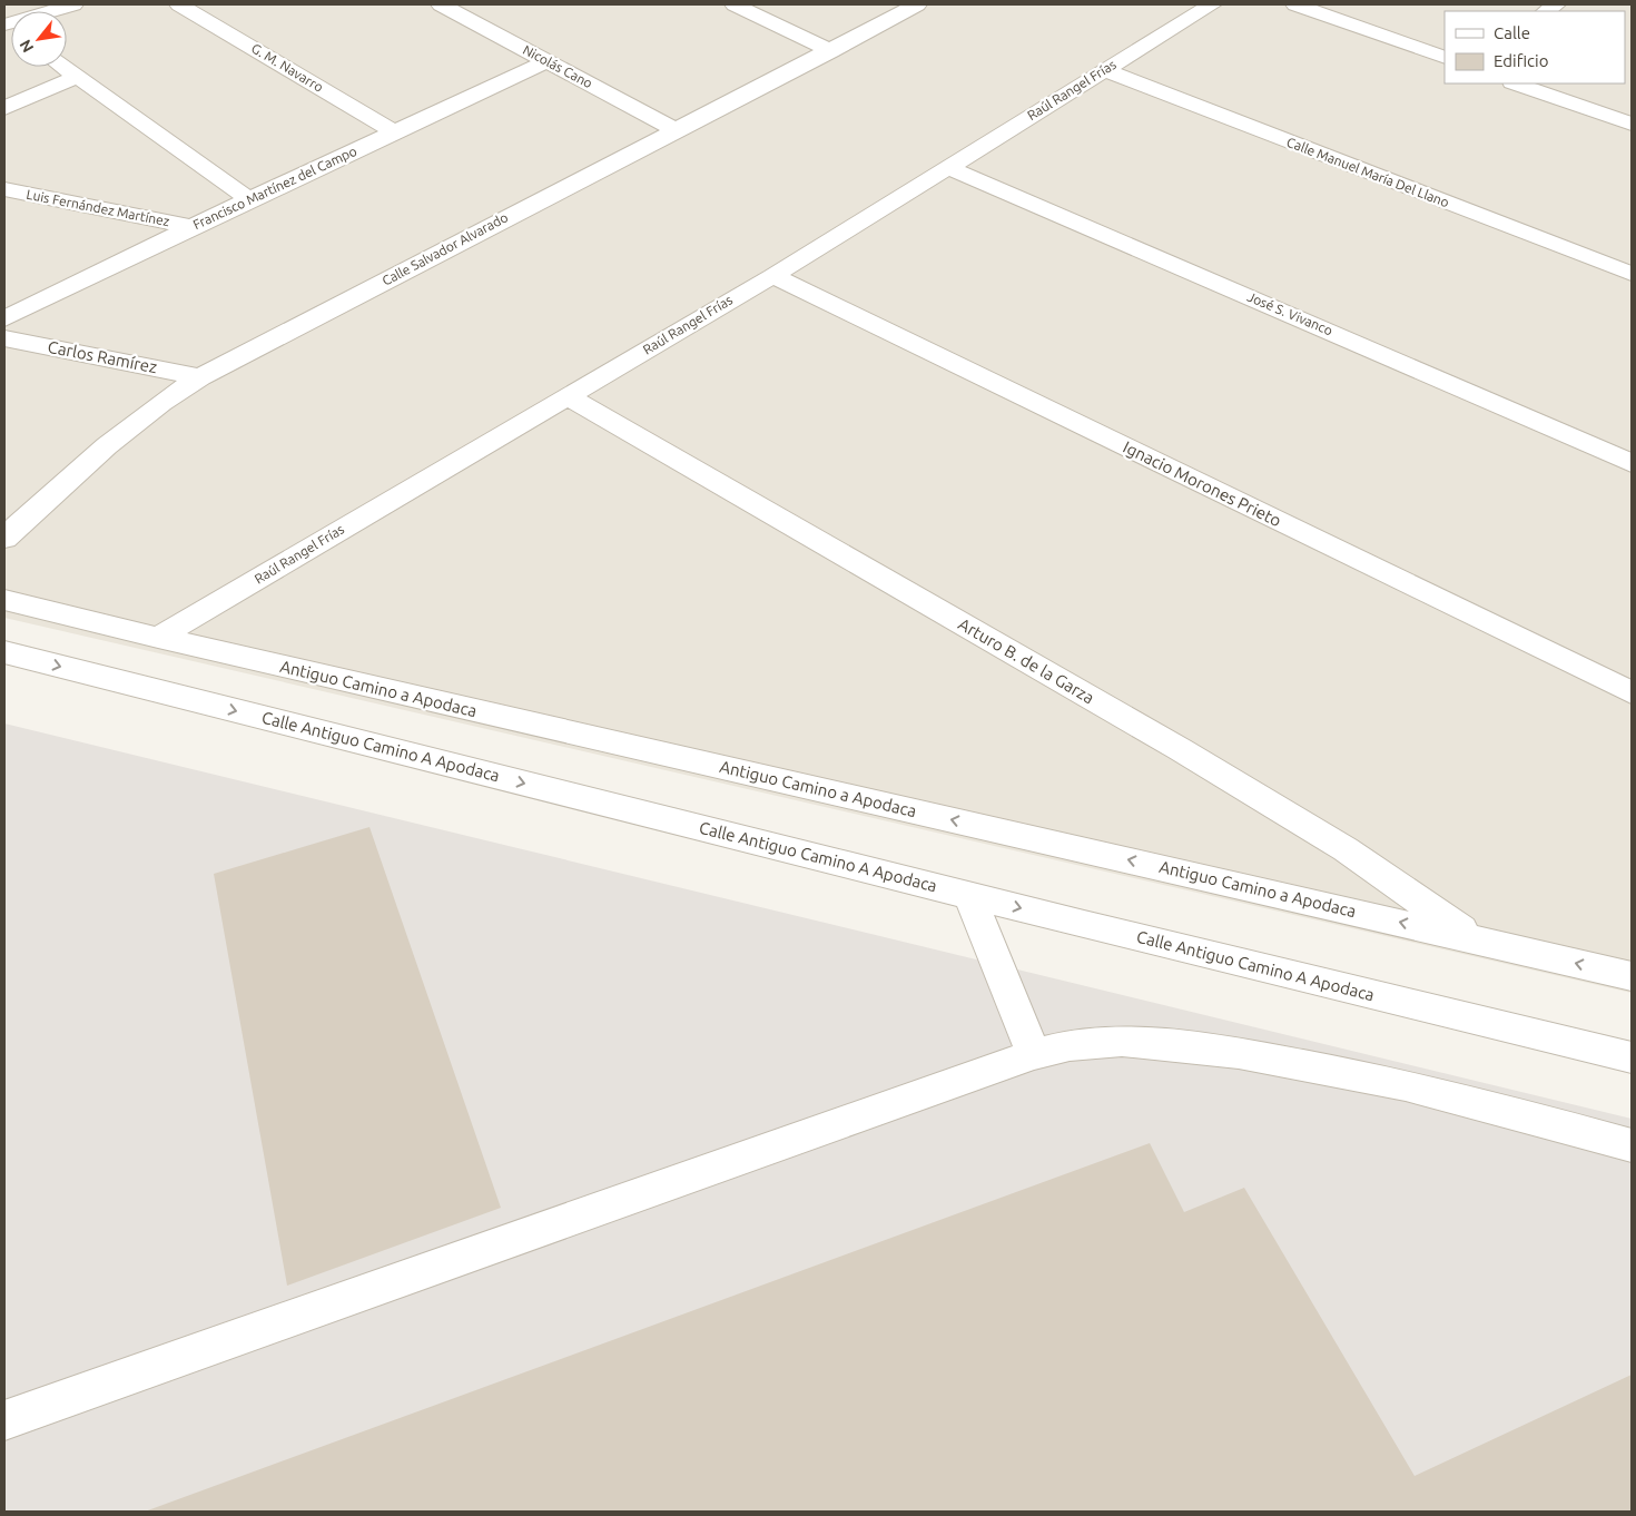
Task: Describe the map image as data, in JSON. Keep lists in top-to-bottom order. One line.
{"streets":{"street":["Nicolás Cano","G. M. Navarro","Raúl Rangel Frías","Calle Manuel María Del Llano","Francisco Martínez del Campo","Luis Fernández Martínez","Calle Salvador Alvarado","José S. Vivanco","Carlos Ramírez","Ignacio Morones Prieto","Arturo B. de la Garza","Antiguo Camino a Apodaca","Calle Antiguo Camino A Apodaca"]},"crossings":[["Nicolás Cano","Francisco Martínez del Campo"],["Nicolás Cano","Calle Salvador Alvarado"],["G. M. Navarro","Francisco Martínez del Campo"],["Raúl Rangel Frías","Calle Manuel María Del Llano"],["Raúl Rangel Frías","José S. Vivanco"],["Raúl Rangel Frías","Ignacio Morones Prieto"],["Raúl Rangel Frías","Arturo B. de la Garza"],["Raúl Rangel Frías","Antiguo Camino a Apodaca"],["Francisco Martínez del Campo","Luis Fernández Martínez"],["Calle Salvador Alvarado","Carlos Ramírez"],["Arturo B. de la Garza","Antiguo Camino a Apodaca"]],"legend":["Calle","Edificio"],"north":"bottom left"}
